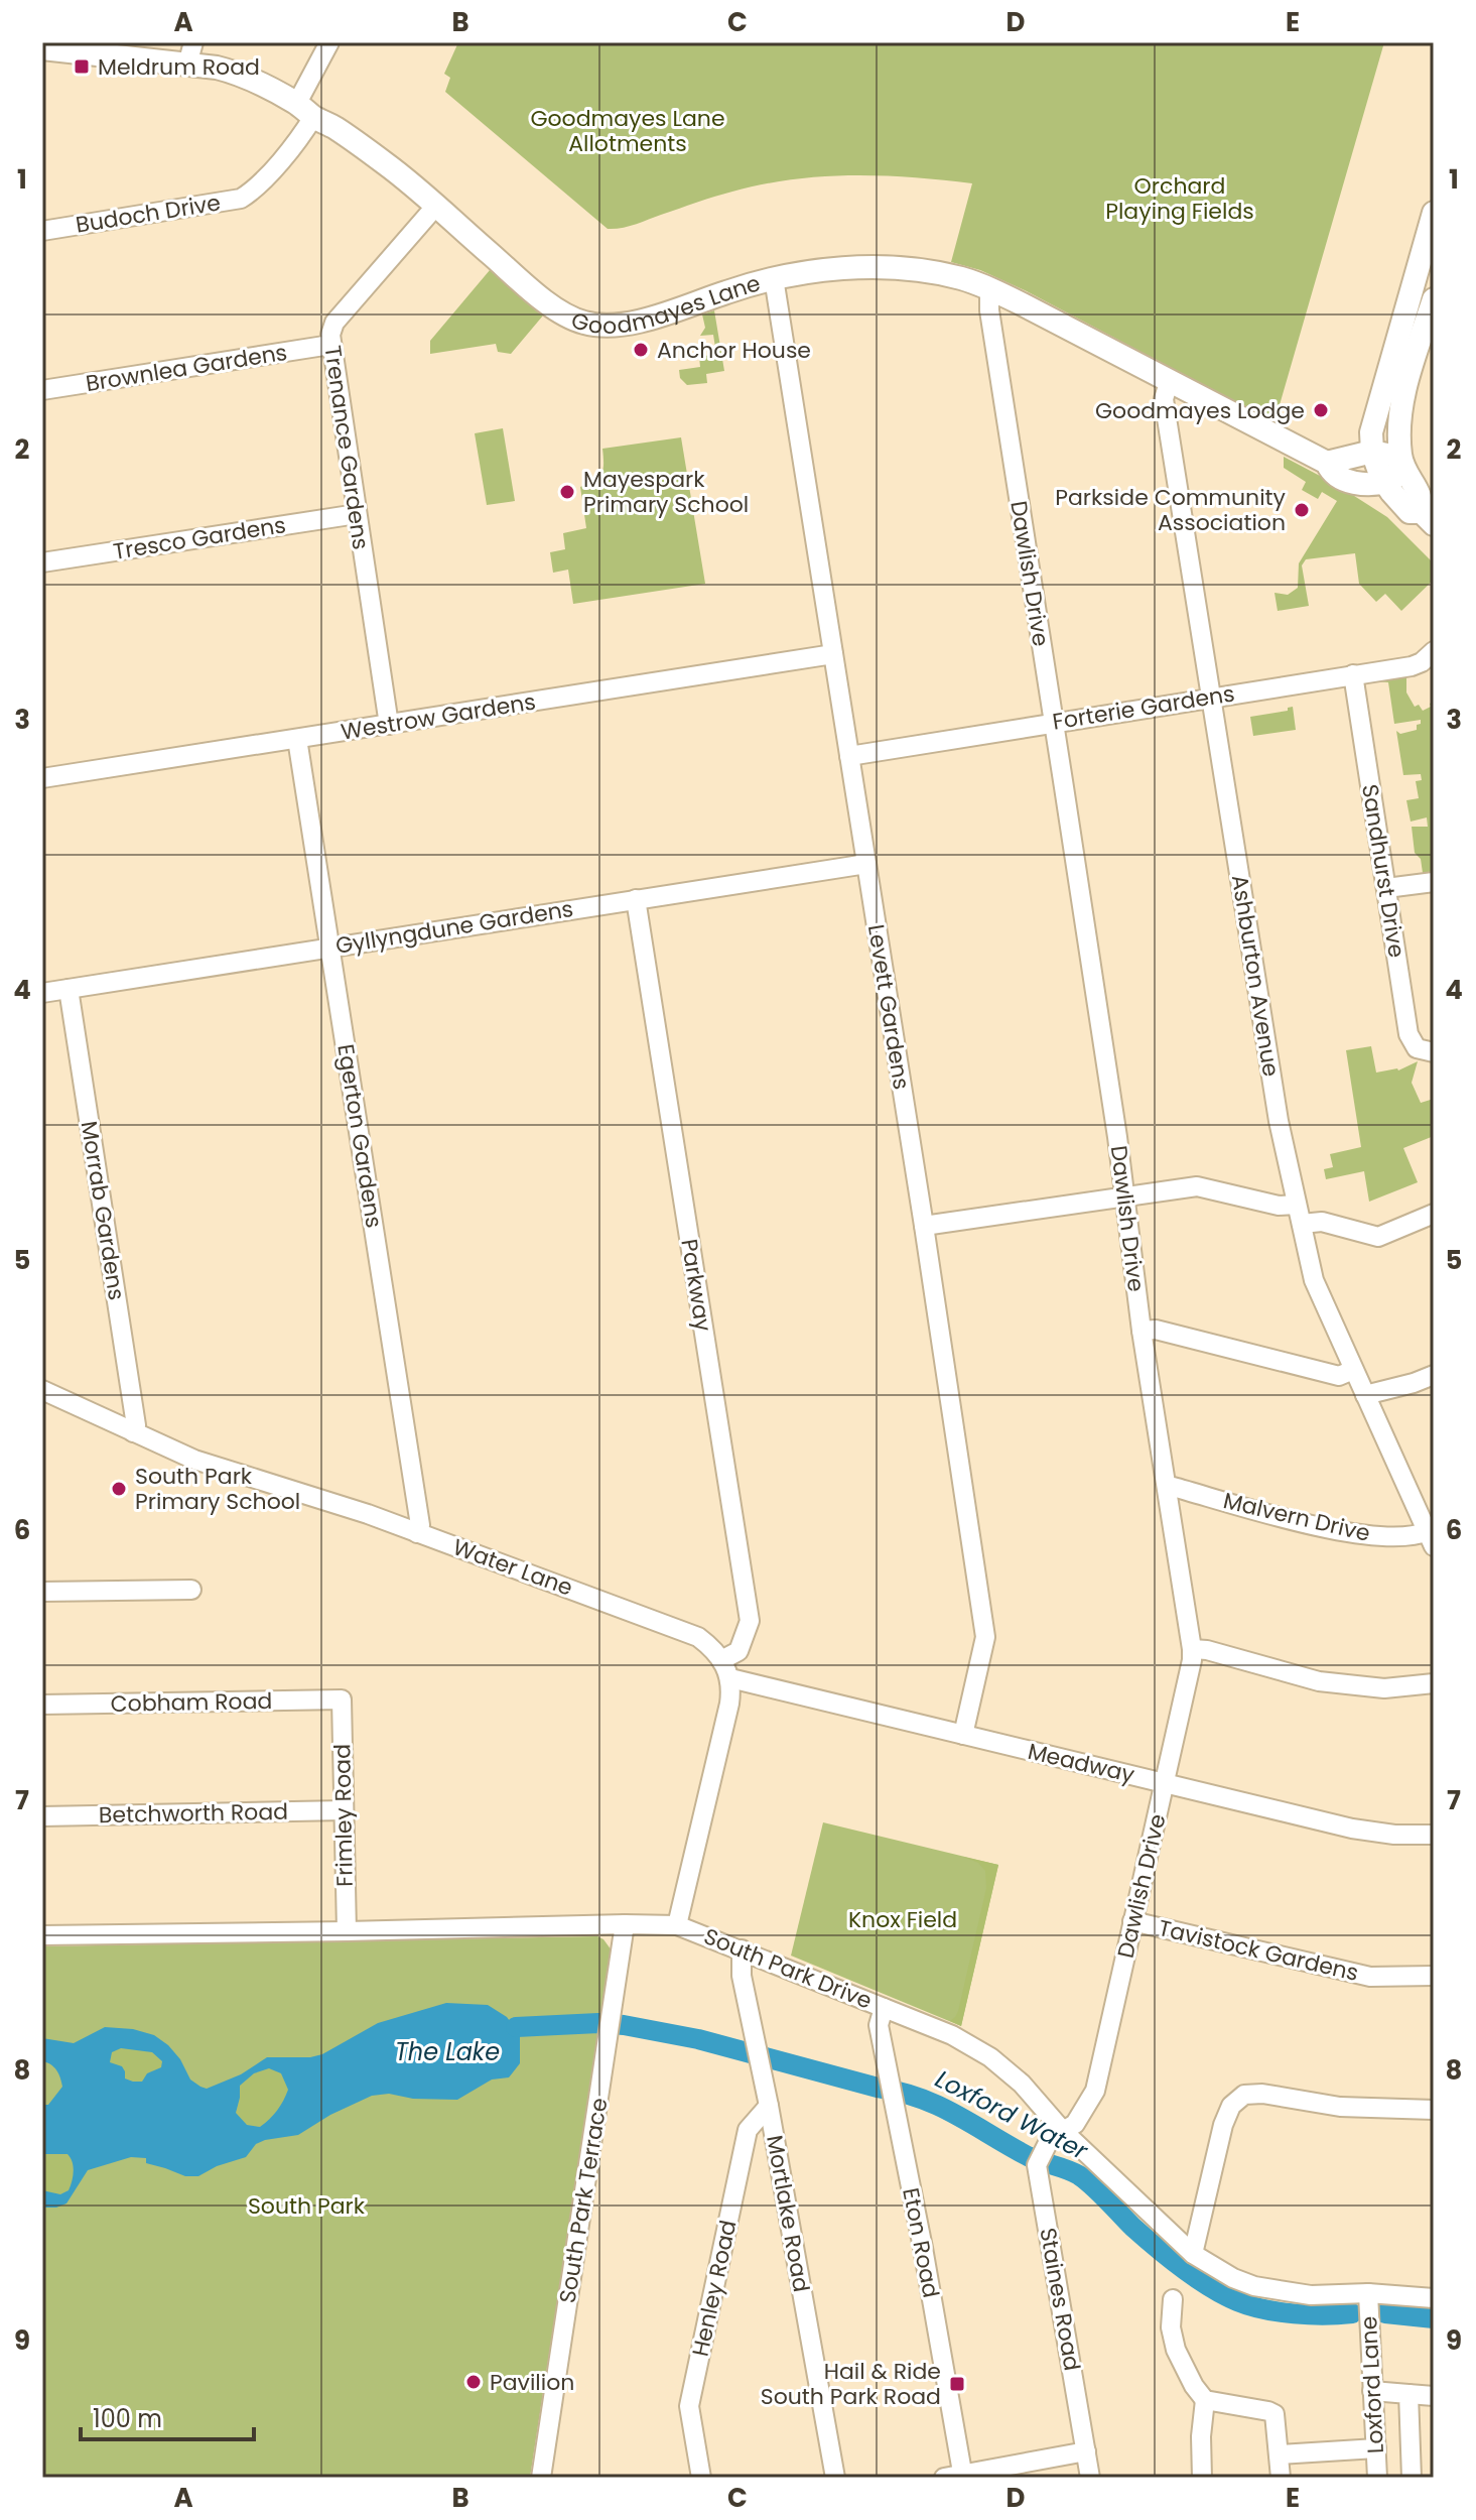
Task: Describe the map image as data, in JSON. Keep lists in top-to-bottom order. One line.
{"streets":{"main road":["Goodmayes Lane"],"street":["Budoch Drive","Brownlea Gardens","Trenance Gardens","Tresco Gardens","Dawlish Drive","Forterie Gardens","Westrow Gardens","Sandhurst Drive","Gyllyngdune Gardens","Ashburton Avenue","Levett Gardens","Egerton Gardens","Morrab Gardens","Parkway","Malvern Drive","Water Lane","Cobham Road","Meadway","Betchworth Road","Frimley Road","Tavistock Gardens","South Park Drive","South Park Terrace","Mortlake Road","Eton Road","Henley Road","Staines Road","Loxford Lane"]},"crossings":[["Budoch Drive","Goodmayes Lane"],["Goodmayes Lane","Trenance Gardens"],["Goodmayes Lane","Dawlish Drive"],["Goodmayes Lane","Ashburton Avenue"],["Goodmayes Lane","Levett Gardens"],["Brownlea Gardens","Trenance Gardens"],["Trenance Gardens","Tresco Gardens"],["Trenance Gardens","Westrow Gardens"],["Dawlish Drive","Forterie Gardens"],["Dawlish Drive","Malvern Drive"],["Dawlish Drive","Meadway"],["Dawlish Drive","Tavistock Gardens"],["Dawlish Drive","South Park Drive"],["Dawlish Drive","Staines Road"],["Forterie Gardens","Sandhurst Drive"],["Forterie Gardens","Ashburton Avenue"],["Forterie Gardens","Levett Gardens"],["Westrow Gardens","Levett Gardens"],["Westrow Gardens","Egerton Gardens"],["Gyllyngdune Gardens","Levett Gardens"],["Gyllyngdune Gardens","Egerton Gardens"],["Gyllyngdune Gardens","Morrab Gardens"],["Gyllyngdune Gardens","Parkway"],["Ashburton Avenue","Malvern Drive"],["Levett Gardens","Meadway"],["Egerton Gardens","Water Lane"],["Morrab Gardens","Water Lane"],["Parkway","Water Lane"],["Water Lane","Meadway"],["Cobham Road","Frimley Road"],["Betchworth Road","Frimley Road"],["Frimley Road","South Park Drive"],["South Park Drive","South Park Terrace"],["South Park Drive","Mortlake Road"],["South Park Drive","Eton Road"],["South Park Drive","Staines Road"],["South Park Drive","Loxford Lane"],["Mortlake Road","Henley Road"]],"water":["The Lake","Loxford Water"],"parks":["Goodmayes Lane Allotments","Orchard Playing Fields","Knox Field","South Park"],"places":{"transit":["Meldrum Road","Hail & Ride South Park Road"],"other":["Anchor House","Goodmayes Lodge","Mayespark Primary School","Parkside Community Association","South Park Primary School","Pavilion"]},"scale_bar":"100 m","grid":{"columns":["A","B","C","D","E"],"rows":["1","2","3","4","5","6","7","8","9"]}}
